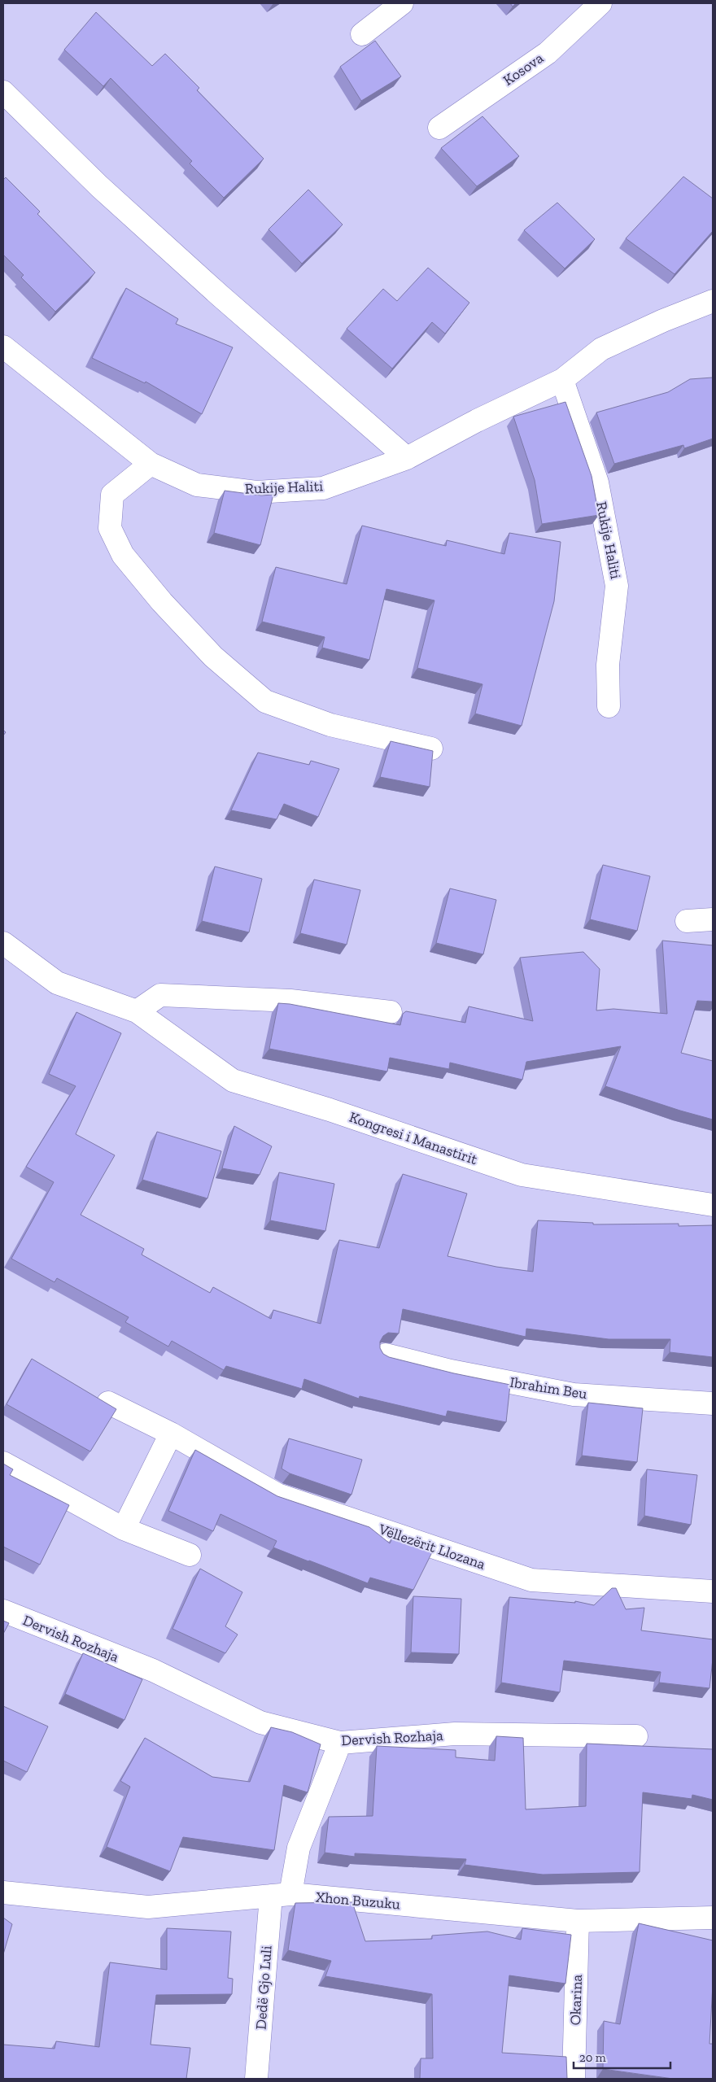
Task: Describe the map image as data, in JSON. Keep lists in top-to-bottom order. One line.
{"streets":{"street":["Kosova","Rukije Haliti","Kongresi i Manastirit","Ibrahim Beu","Vëllezërit Llozana","Dervish Rozhaja","Xhon Buzuku","Dedë Gjo Luli","Okarina"]},"crossings":[["Dervish Rozhaja","Dedë Gjo Luli"],["Xhon Buzuku","Dedë Gjo Luli"],["Xhon Buzuku","Okarina"]],"scale_bar":"20 m"}
